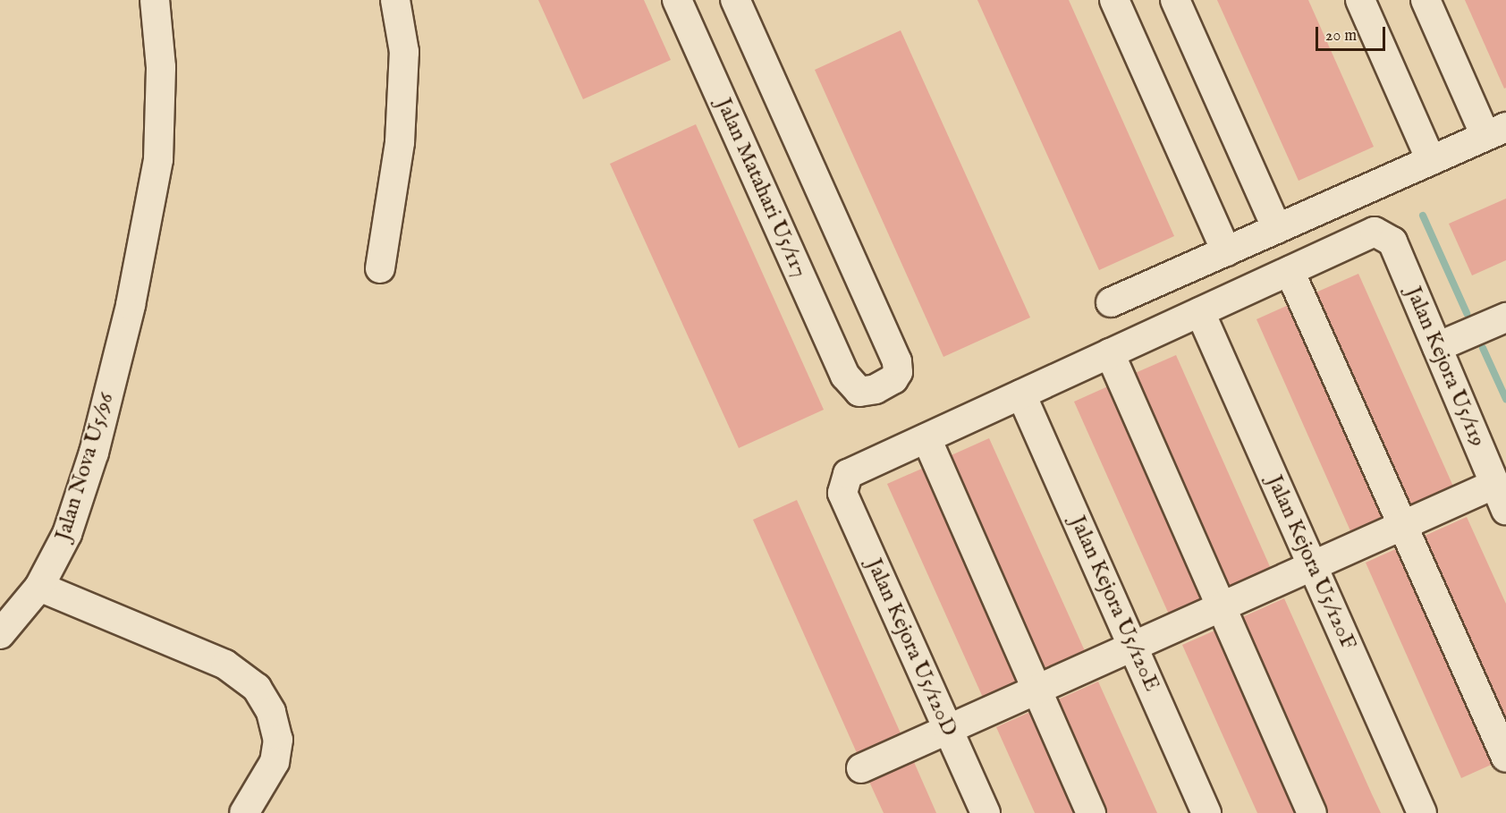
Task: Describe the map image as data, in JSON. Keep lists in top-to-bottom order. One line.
{"streets":{"street":["Jalan Matahari U5/117","Jalan Kejora U5/119","Jalan Nova U5/96","Jalan Kejora U5/120F","Jalan Kejora U5/120E","Jalan Kejora U5/120D"]},"scale_bar":"20 m"}
